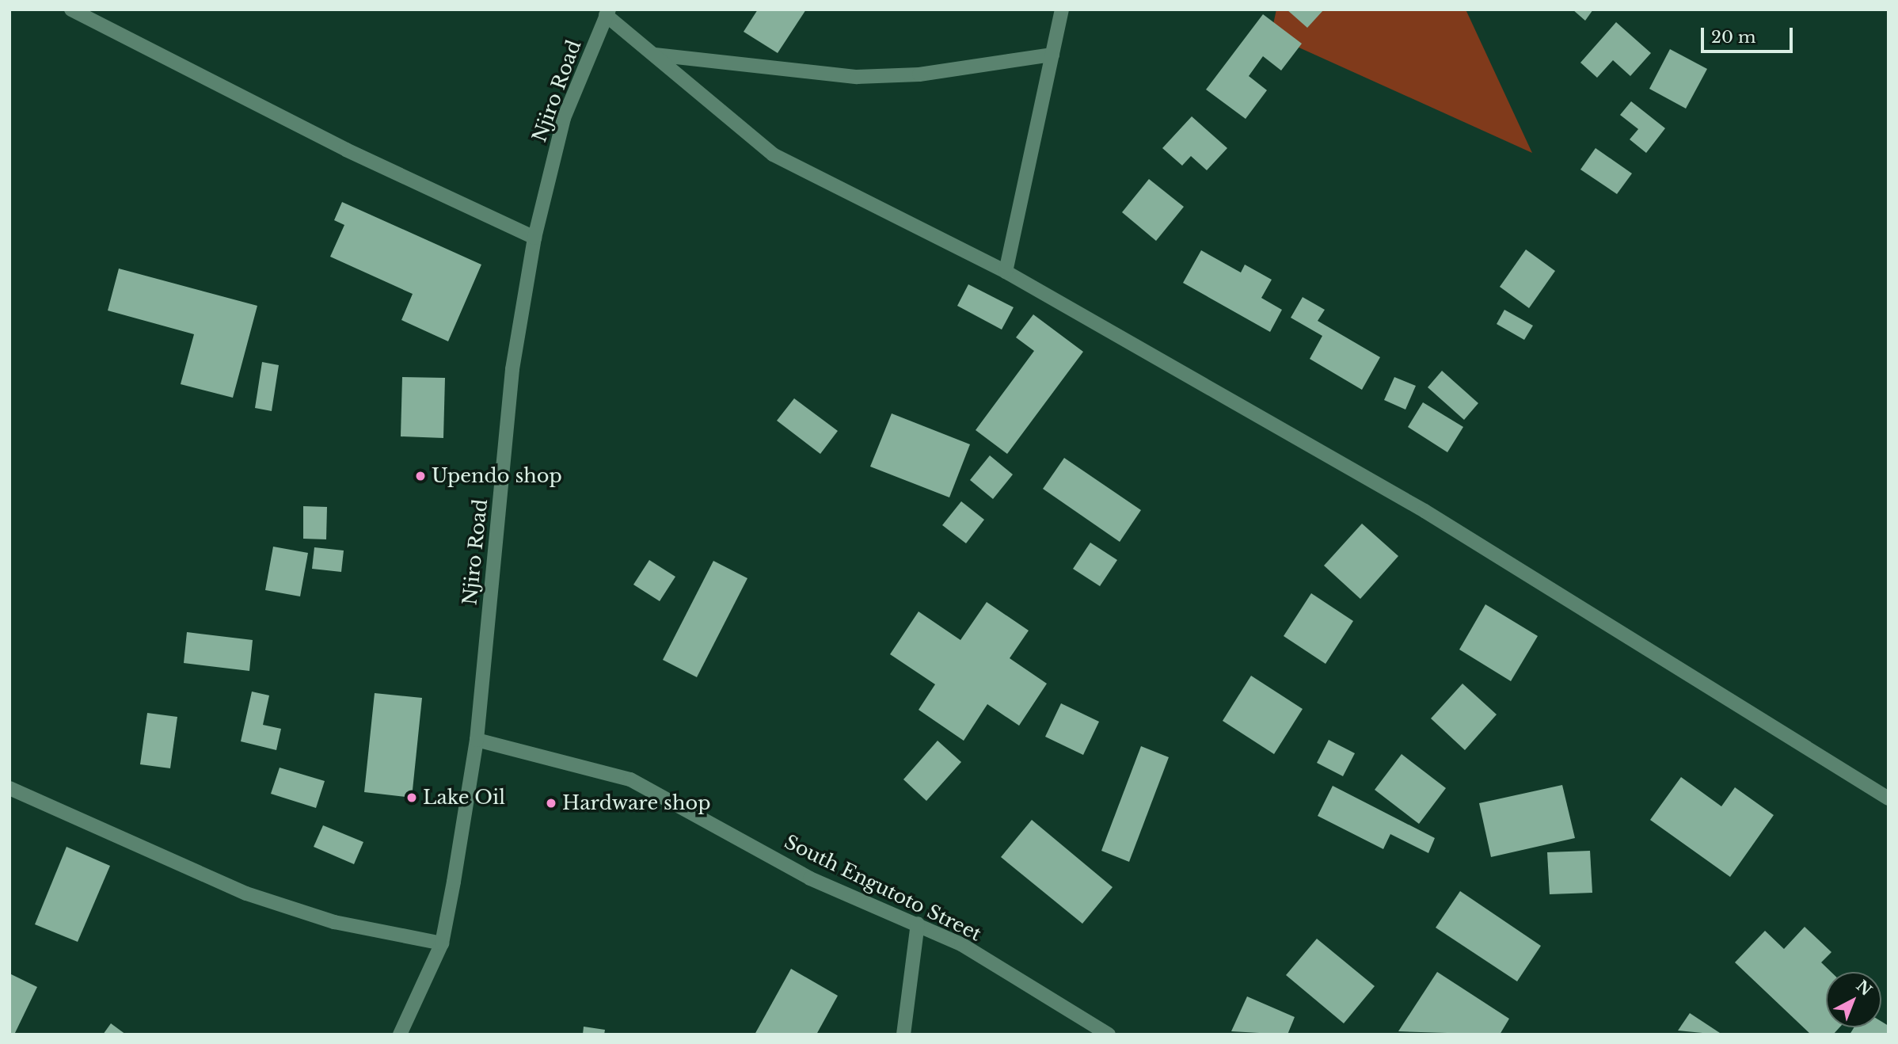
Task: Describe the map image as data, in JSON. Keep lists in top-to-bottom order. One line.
{"streets":{"street":["Njiro Road","South Engutoto Street"]},"crossings":[["Njiro Road","South Engutoto Street"]],"places":["Upendo shop","Lake Oil","Hardware shop"],"scale_bar":"20 m","north":"top right"}
